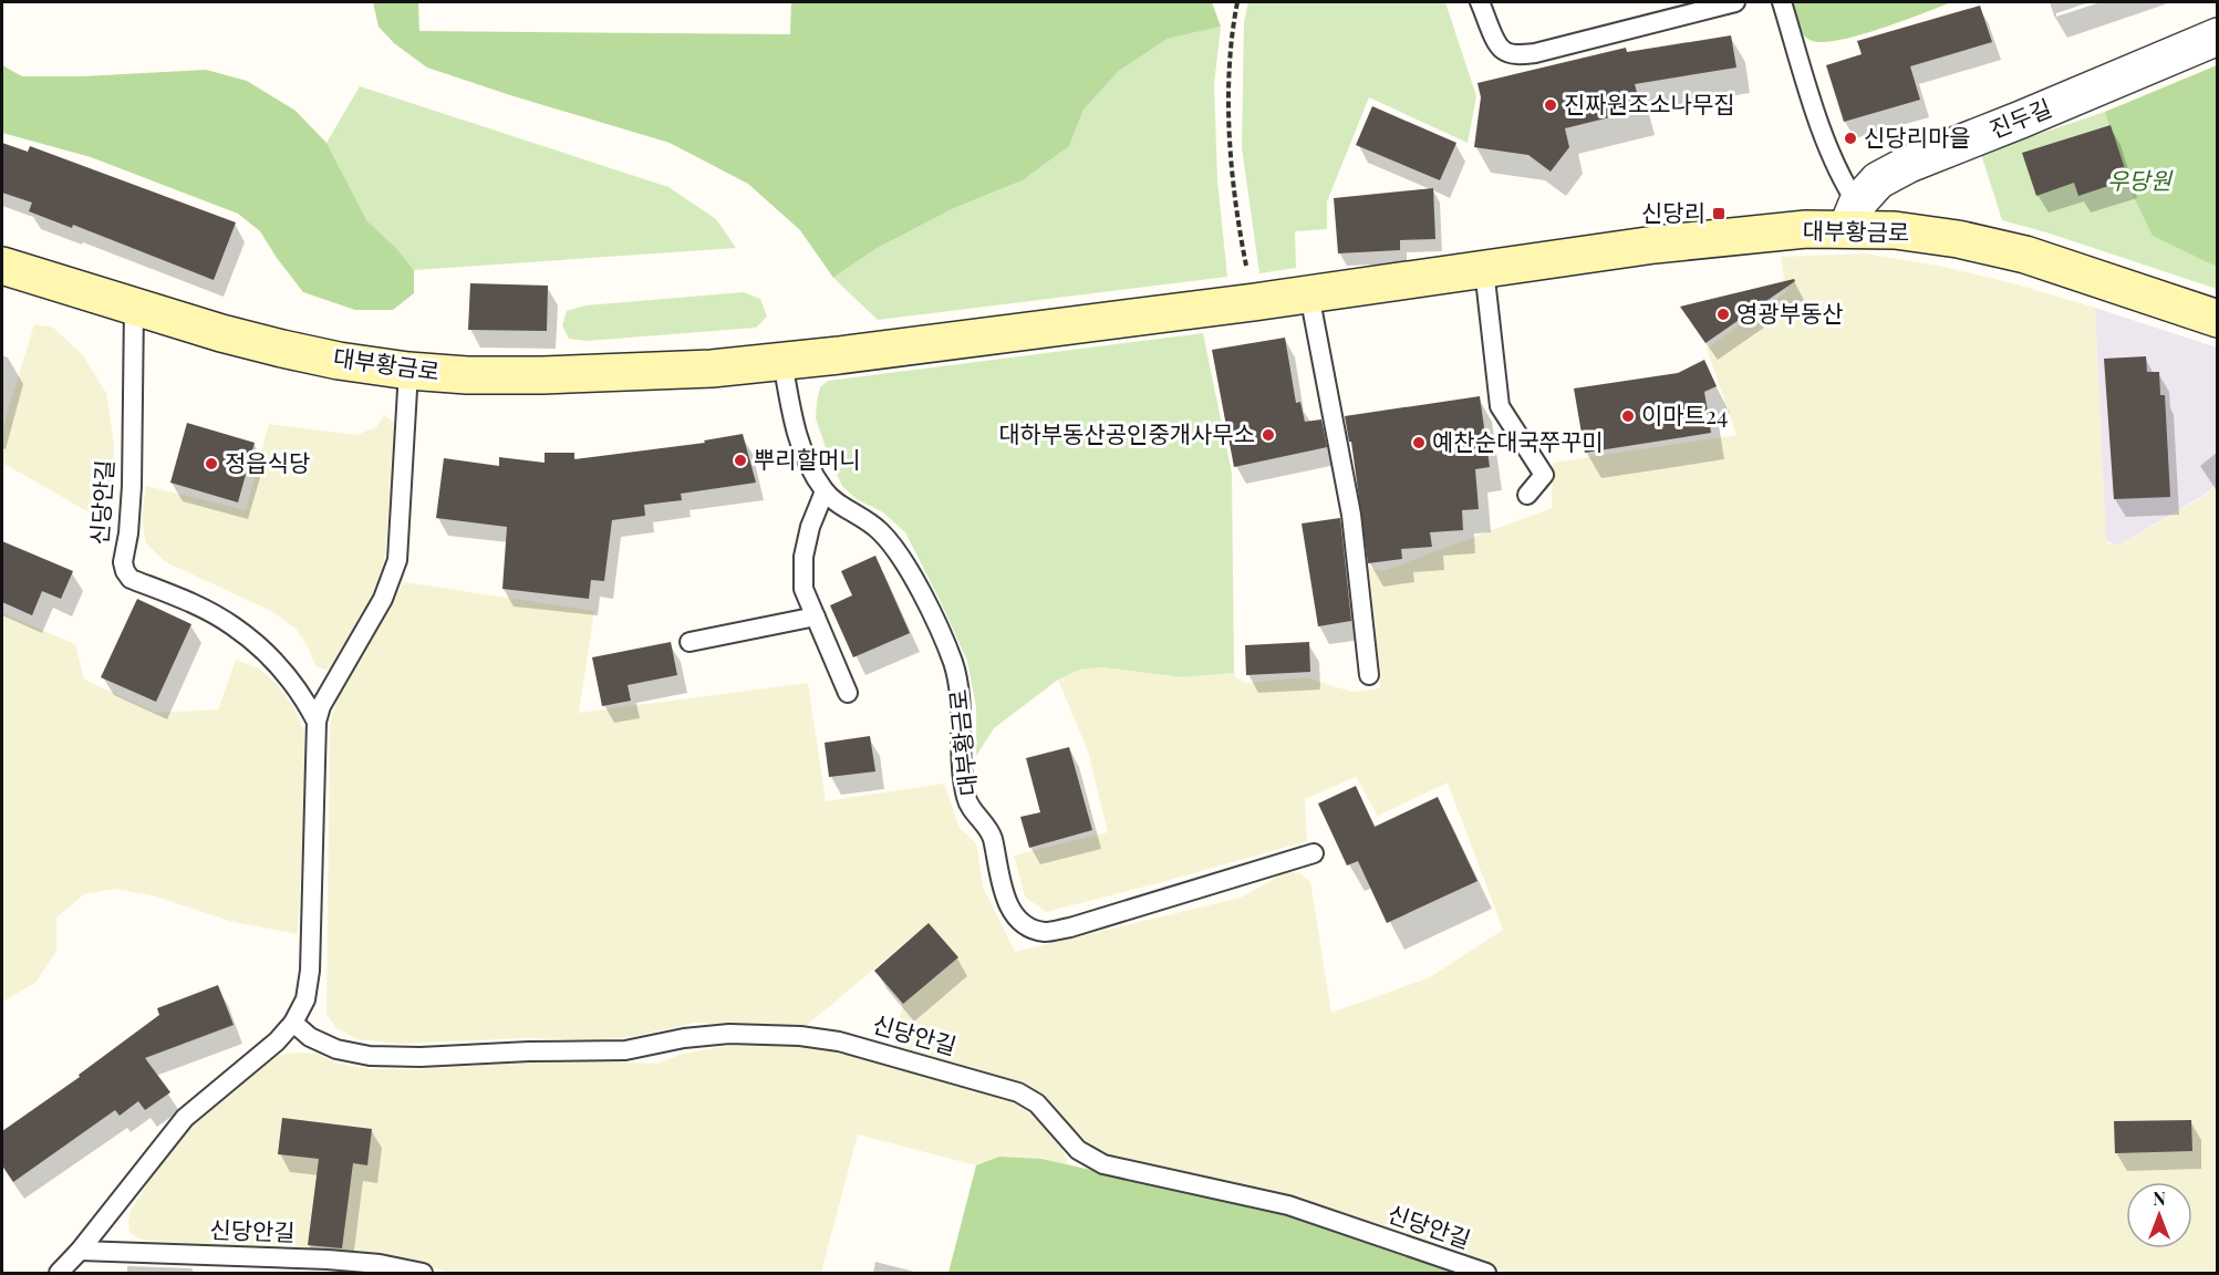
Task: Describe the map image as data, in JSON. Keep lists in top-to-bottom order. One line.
{"streets":{"main road":["대부황금로"],"street":["진두길"],"lane":["신당안길"]},"crossings":[["진두길","대부황금로"],["대부황금로","신당안길"]],"parks":["우당원"],"places":{"other":["진짜원조소나무집","신당리마을","영광부동산","이마트24","대하부동산공인중개사무소","예찬순대국쭈꾸미","뿌리할머니","정읍식당"],"transit":["신당리"]},"north":"top"}
